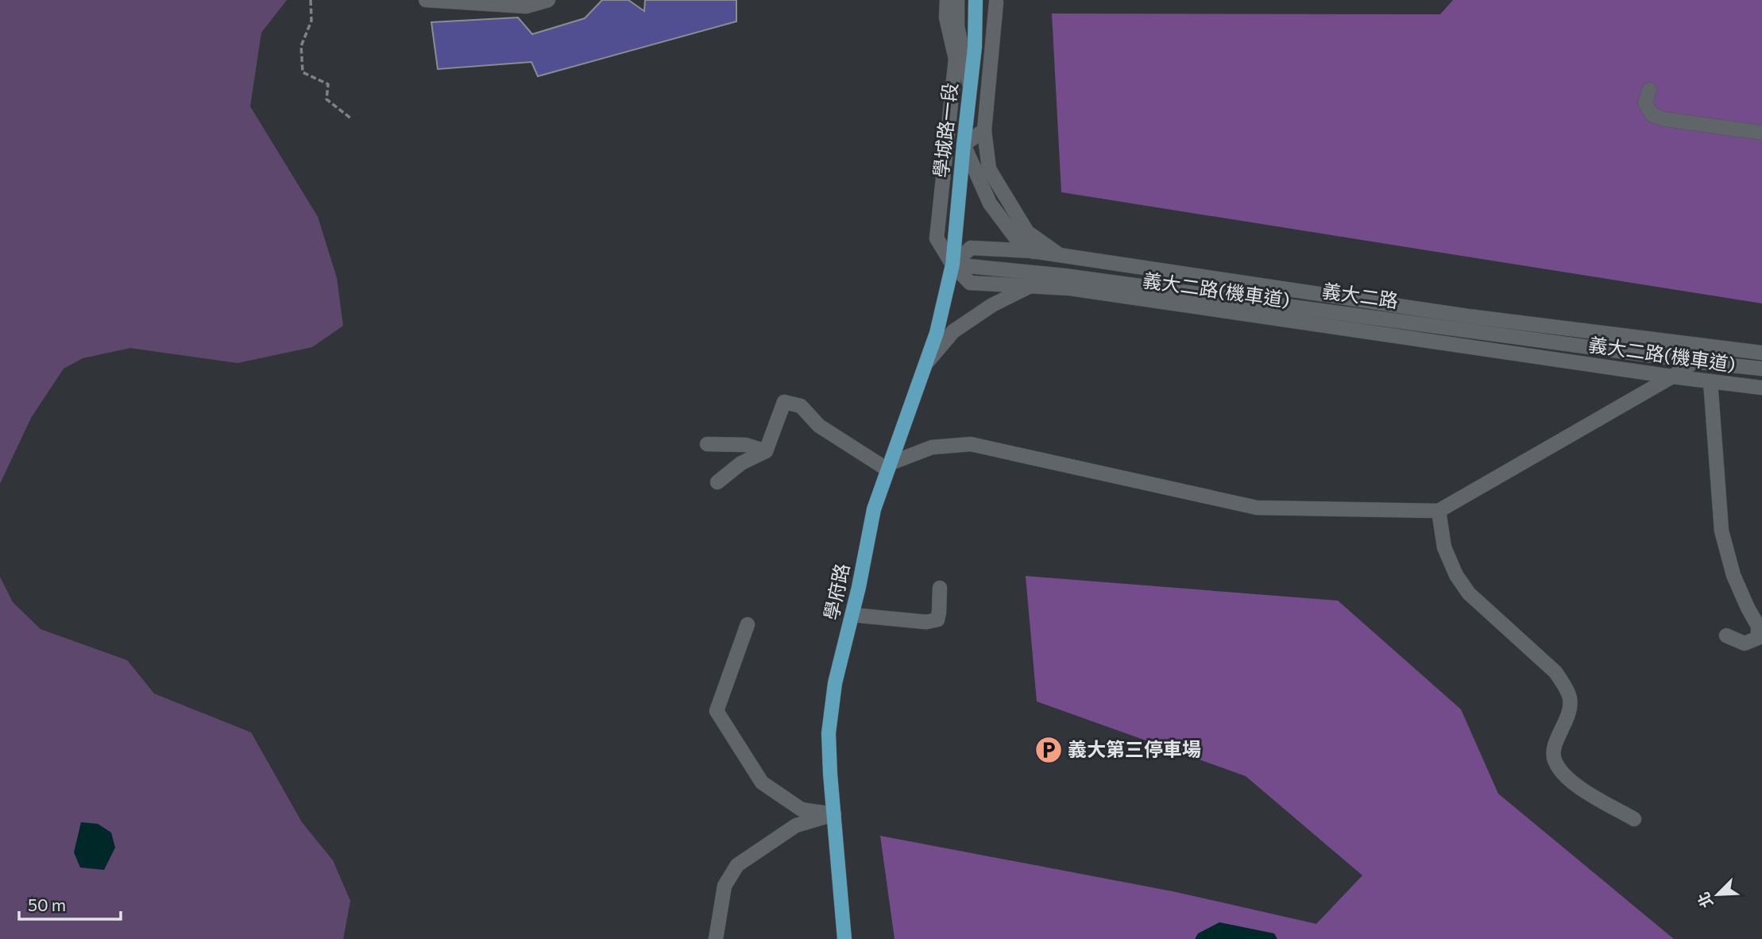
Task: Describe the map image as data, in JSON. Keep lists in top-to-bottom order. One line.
{"streets":{"main road":["學城路一段","學府路"],"street":["義大二路(機車道)","義大二路"]},"crossings":[["學城路一段","義大二路(機車道)"],["學城路一段","義大二路"],["學城路一段","學府路"],["義大二路(機車道)","義大二路"],["義大二路(機車道)","學府路"],["義大二路","學府路"]],"places":{"parking":["義大第三停車場"]},"scale_bar":"50 m","north":"bottom left"}
